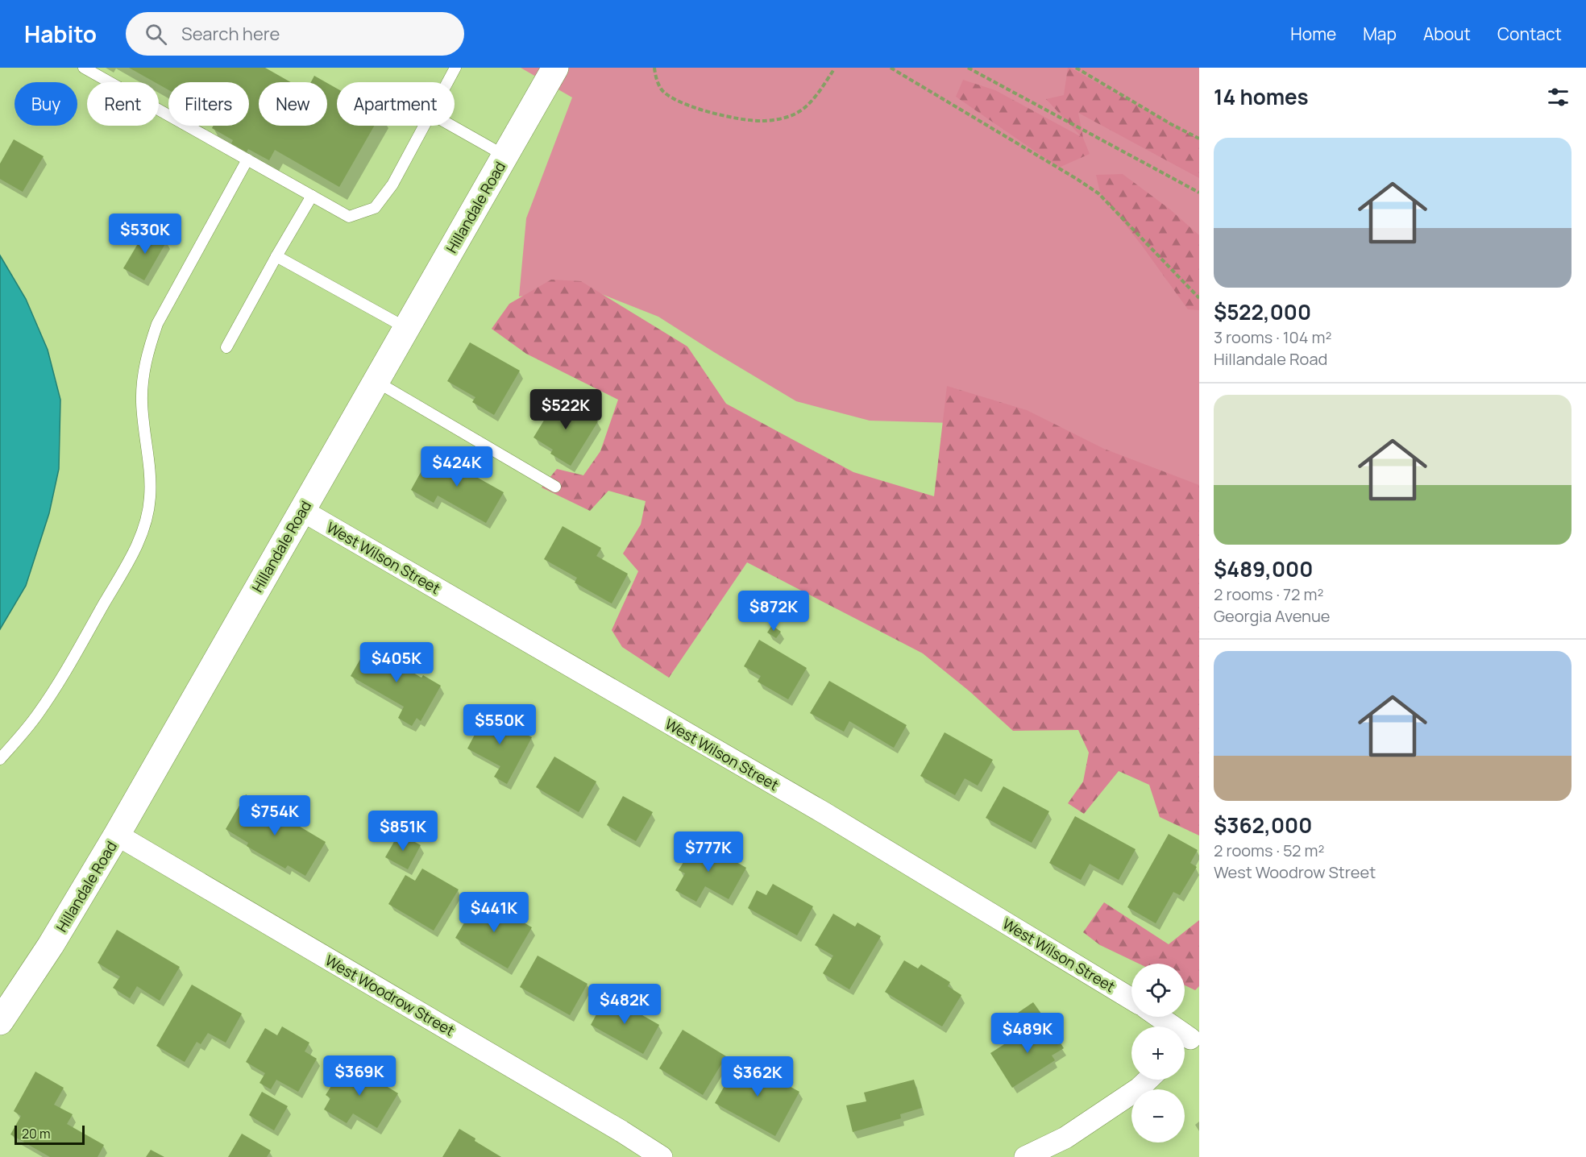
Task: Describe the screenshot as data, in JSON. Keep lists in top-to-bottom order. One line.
{"streets":{"main road":["Hillandale Road"],"street":["West Wilson Street","West Woodrow Street"]},"crossings":[["Hillandale Road","West Wilson Street"],["Hillandale Road","West Woodrow Street"]],"scale_bar":"20 m","page":{"header":"Habito","search":"Search here","nav":["Home","Map","About","Contact"],"heading":"14 homes","chip":["Buy","Rent","Filters","New","Apartment"],"list":[{"name":"$522,000","note":"3 rooms · 104 m² · Hillandale Road"},{"name":"$489,000","note":"2 rooms · 72 m² · Georgia Avenue"},{"name":"$362,000","note":"2 rooms · 52 m² · West Woodrow Street"}],"price":["$530K","$522K","$424K","$872K","$405K","$550K","$754K","$851K","$777K","$441K","$482K","$489K","$369K","$362K"],"map_buttons":["+","−"],"scale":"20 m"}}
